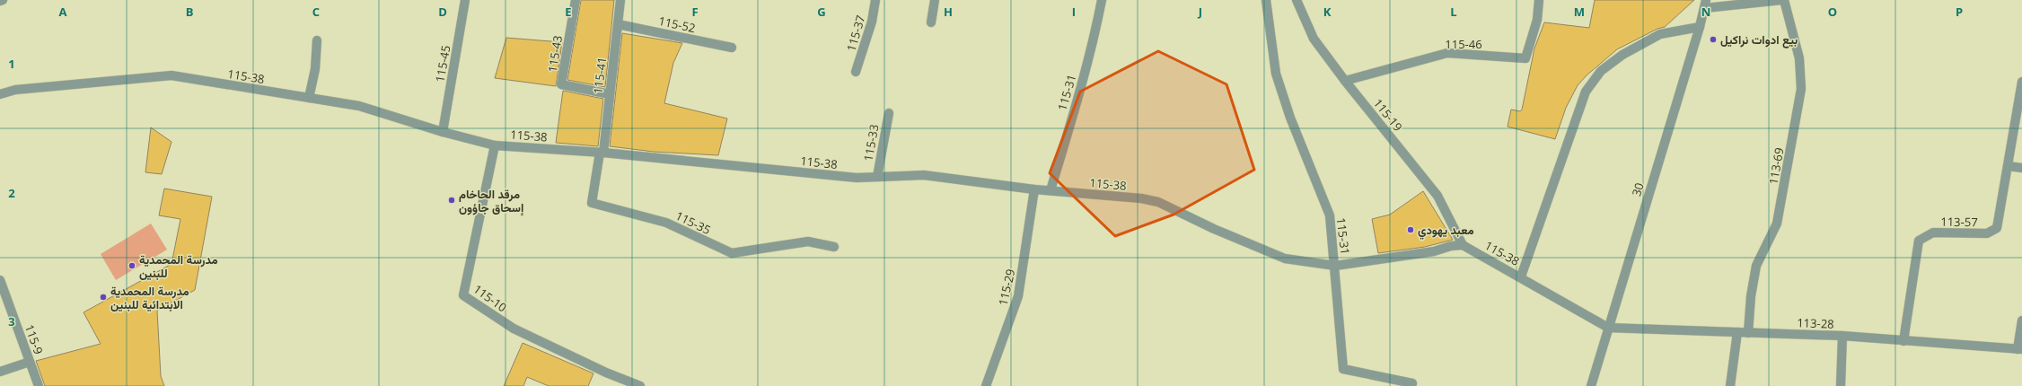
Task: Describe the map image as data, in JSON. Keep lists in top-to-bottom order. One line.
{"streets":{"lane":["115-52","115-37","115-46","115-43","115-45","115-41","115-38","115-31","115-19","115-33","113-69","30","113-57","115-35","115-29","115-10","113-28","115-9"]},"crossings":[["115-52","115-41"],["115-46","115-19"],["115-43","115-41"],["115-45","115-38"],["115-41","115-38"],["115-41","115-35"],["115-38","115-31"],["115-38","115-19"],["115-38","115-33"],["115-38","30"],["115-38","115-35"],["115-38","115-29"],["115-38","115-10"],["115-38","113-28"],["113-69","113-28"],["30","113-28"],["113-57","113-28"]],"places":["بيع ادوات نراكيل","مرقد الحاخام إسحاق جاؤون","معبد يهودي","مدرسة المحمدية للبنين","مدرسة المحمدية الابتدائية للبنين"],"grid":{"columns":["A","B","C","D","E","F","G","H","I","J","K","L","M","N","O","P"],"rows":["1","2","3"]}}
